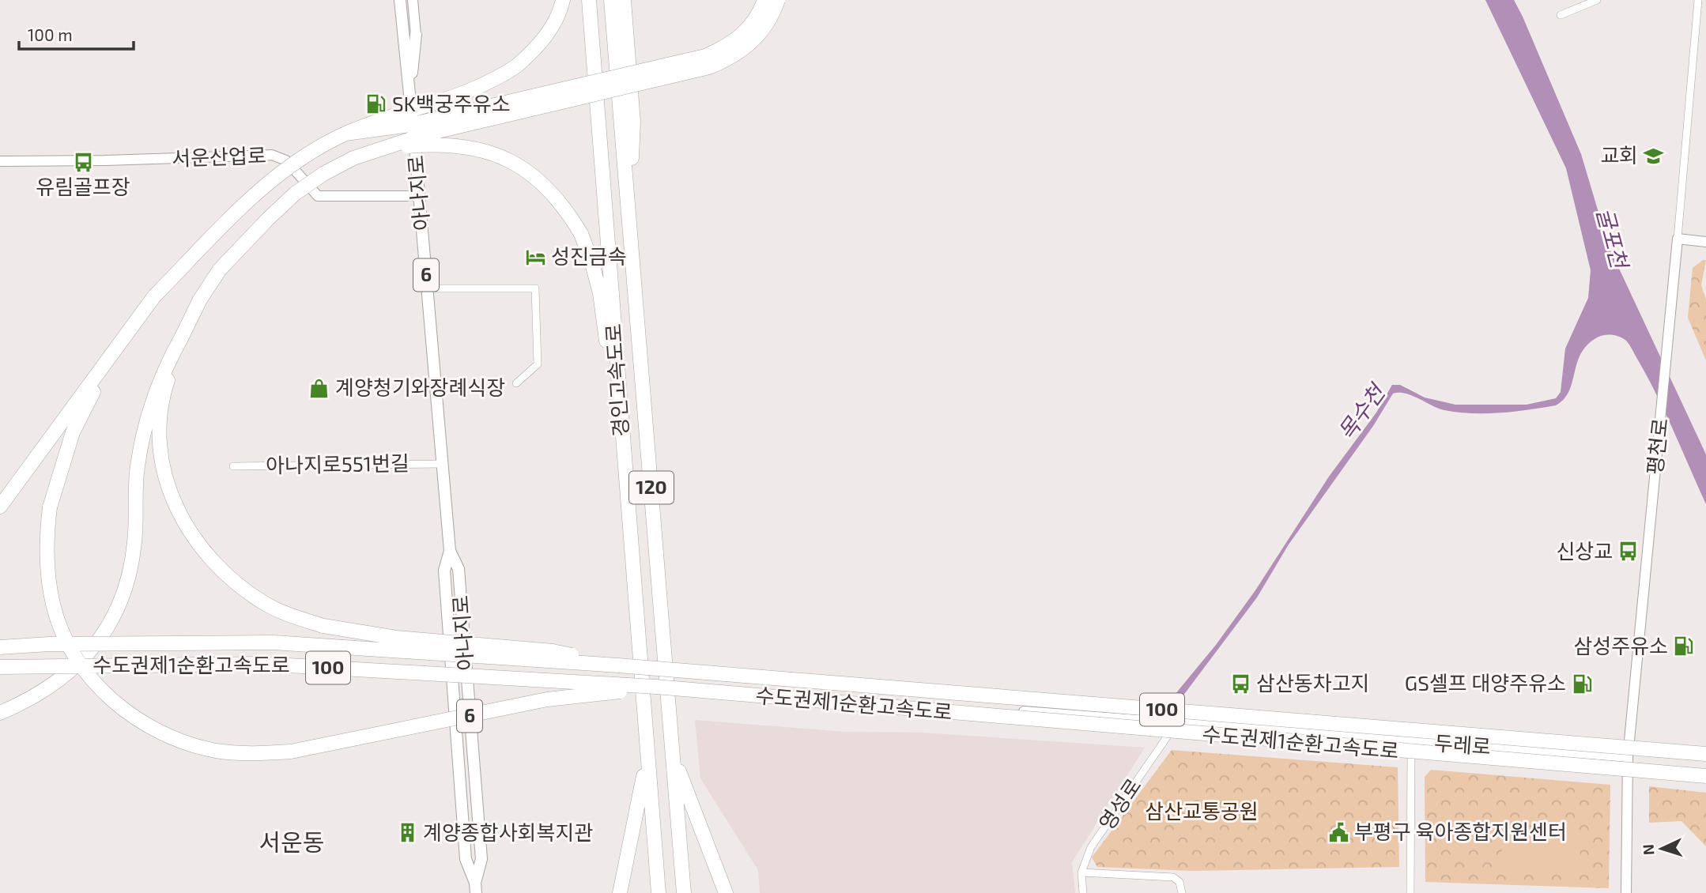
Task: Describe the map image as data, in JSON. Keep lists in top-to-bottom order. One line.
{"streets":{"highway":["경인고속도로","120","수도권제1순환고속도로","100"],"main road":["아나지로","6"],"street":["서운산업로","평천로","아나지로551번길","두레로","영성로"]},"crossings":[["서운산업로","아나지로"],["아나지로","아나지로551번길"],["평천로","두레로"],["두레로","영성로"]],"districts":["서운동"],"water":["굴포천","목수천"],"parks":["삼산교통공원"],"places":{"fuel station":["SK백궁주유소","삼성주유소","GS셀프 대양주유소"],"school or university":["교회"],"bus stop":["유림골프장","신상교","삼산동차고지"],"hotel":["성진금속"],"shop":["계양청기와장례식장"],"public building":["부평구 육아종합지원센터"],"building":["계양종합사회복지관"]},"scale_bar":"100 m","north":"left"}
